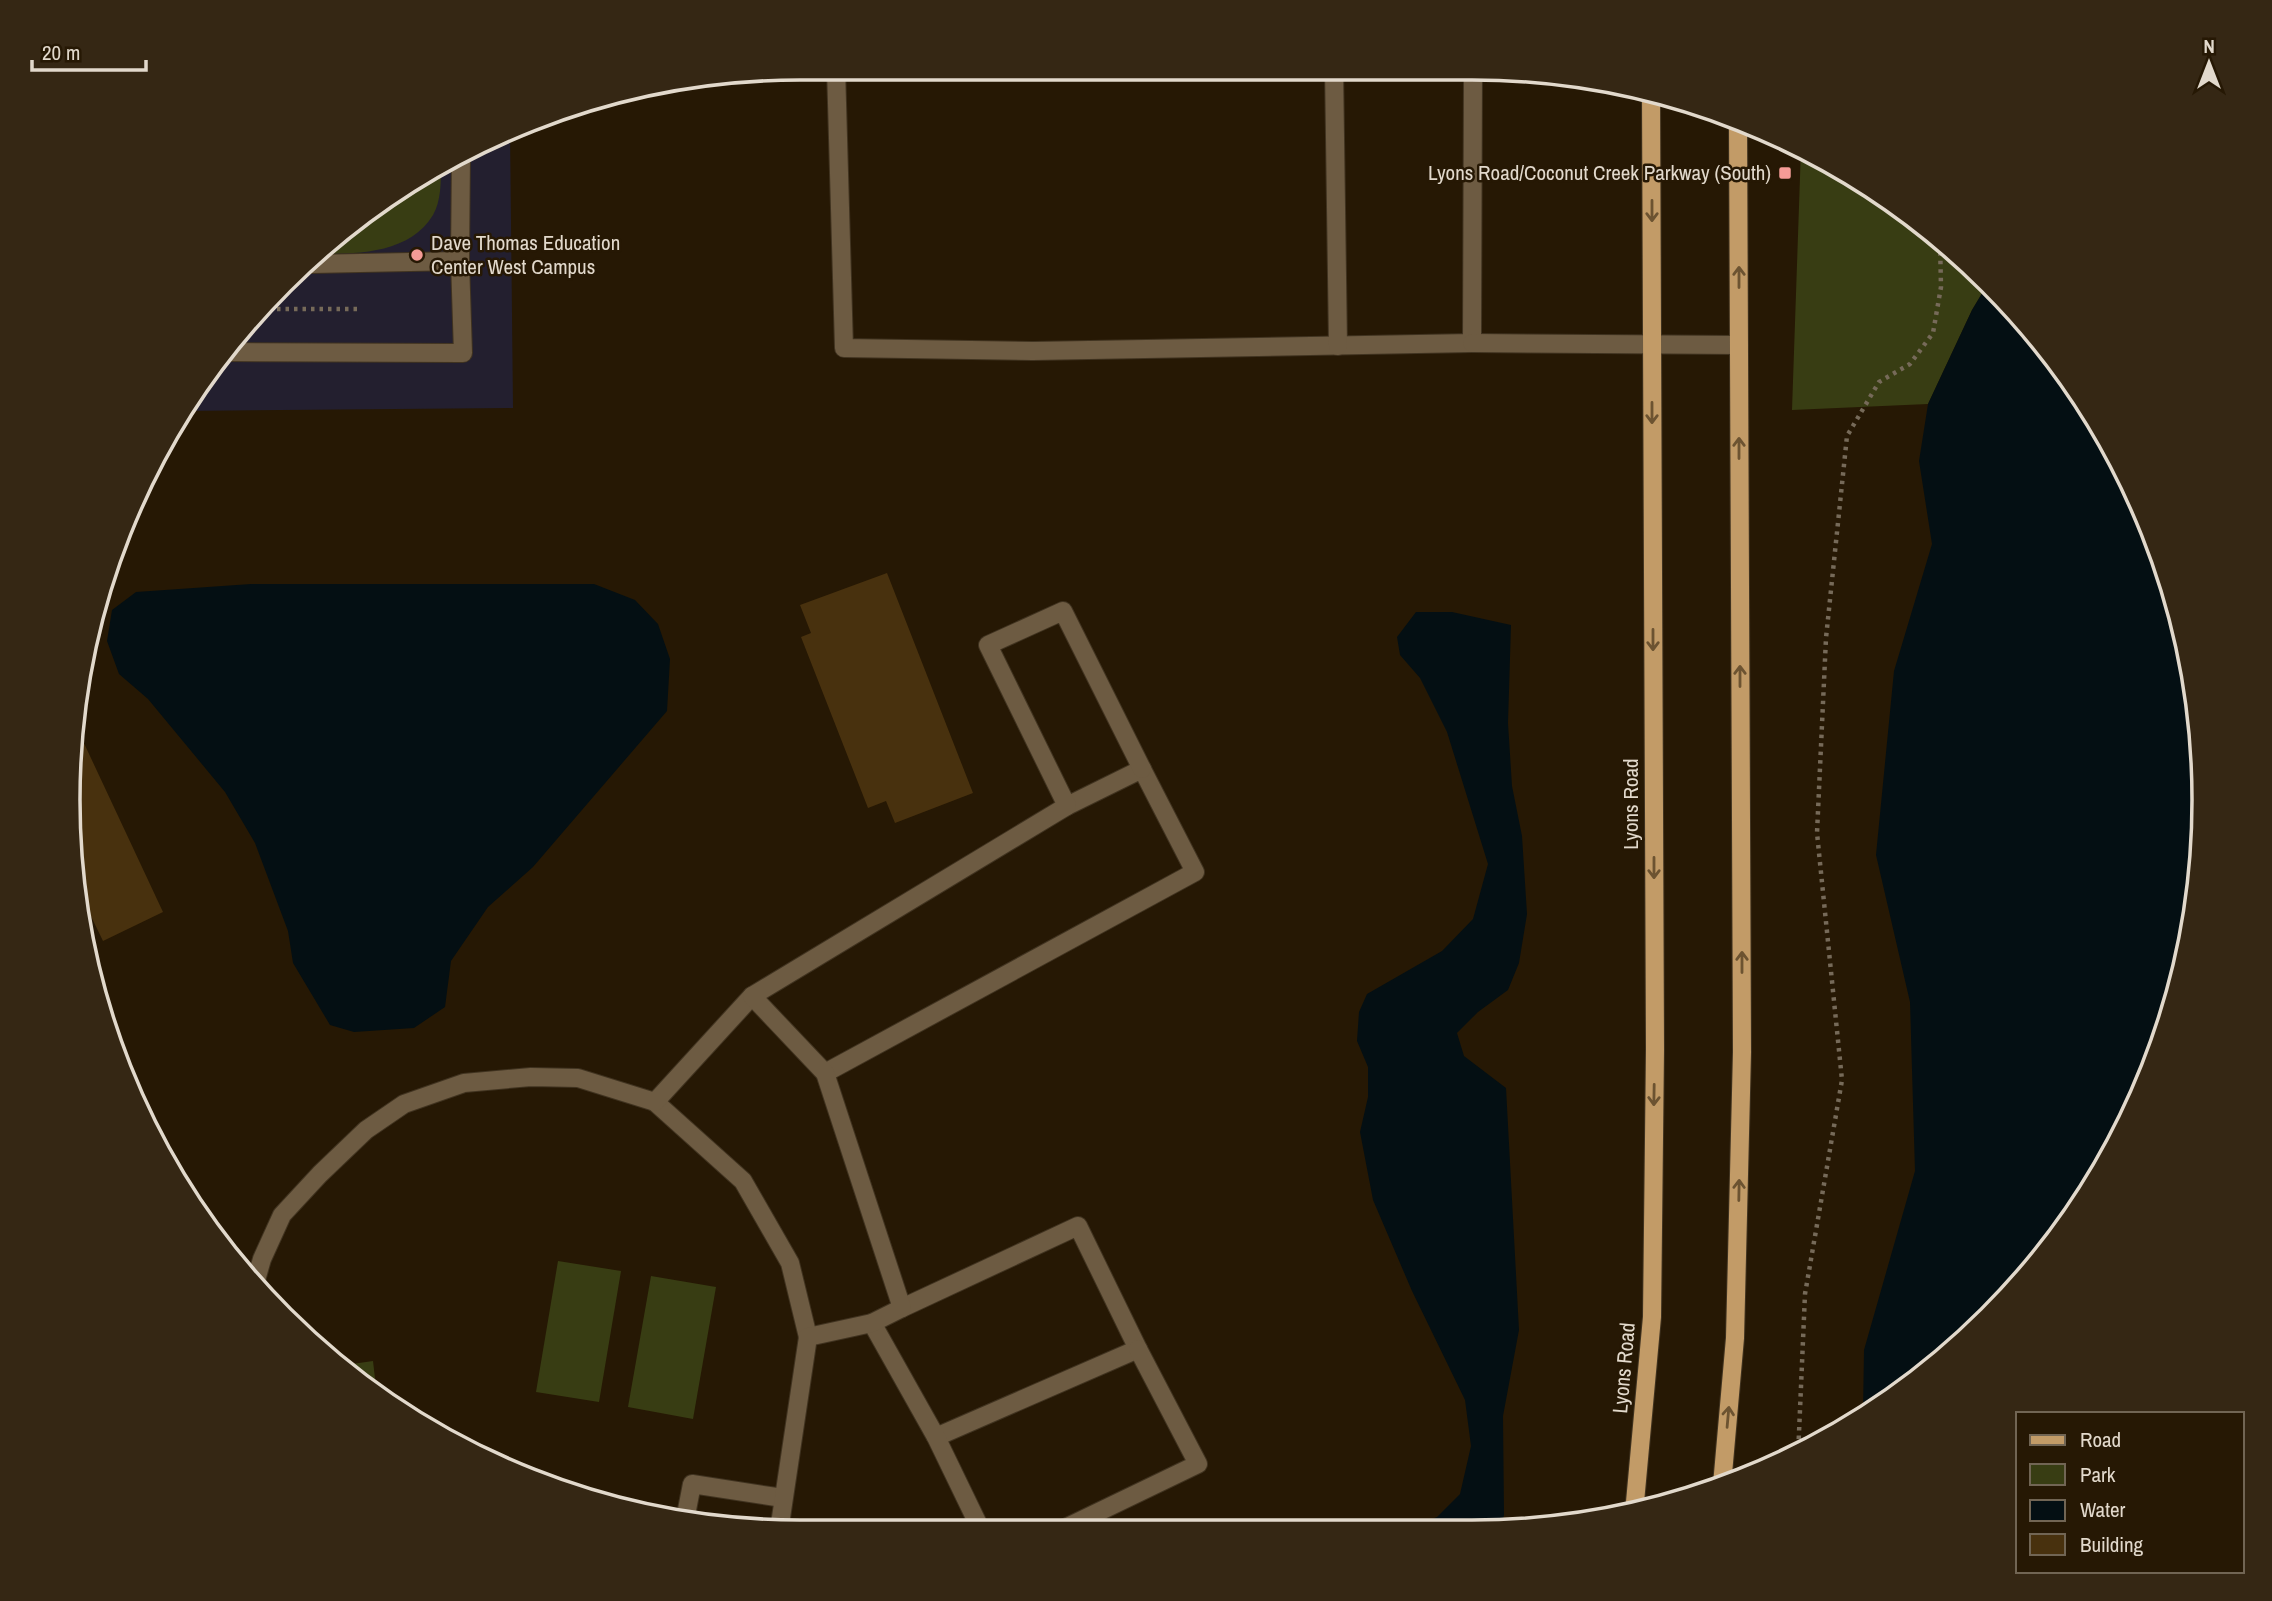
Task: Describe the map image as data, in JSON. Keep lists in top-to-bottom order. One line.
{"streets":{"main road":["Lyons Road"]},"places":{"transit":["Lyons Road/Coconut Creek Parkway (South)"],"other":["Dave Thomas Education Center West Campus"]},"legend":["Road","Park","Water","Building"],"scale_bar":"20 m","north":"top"}
